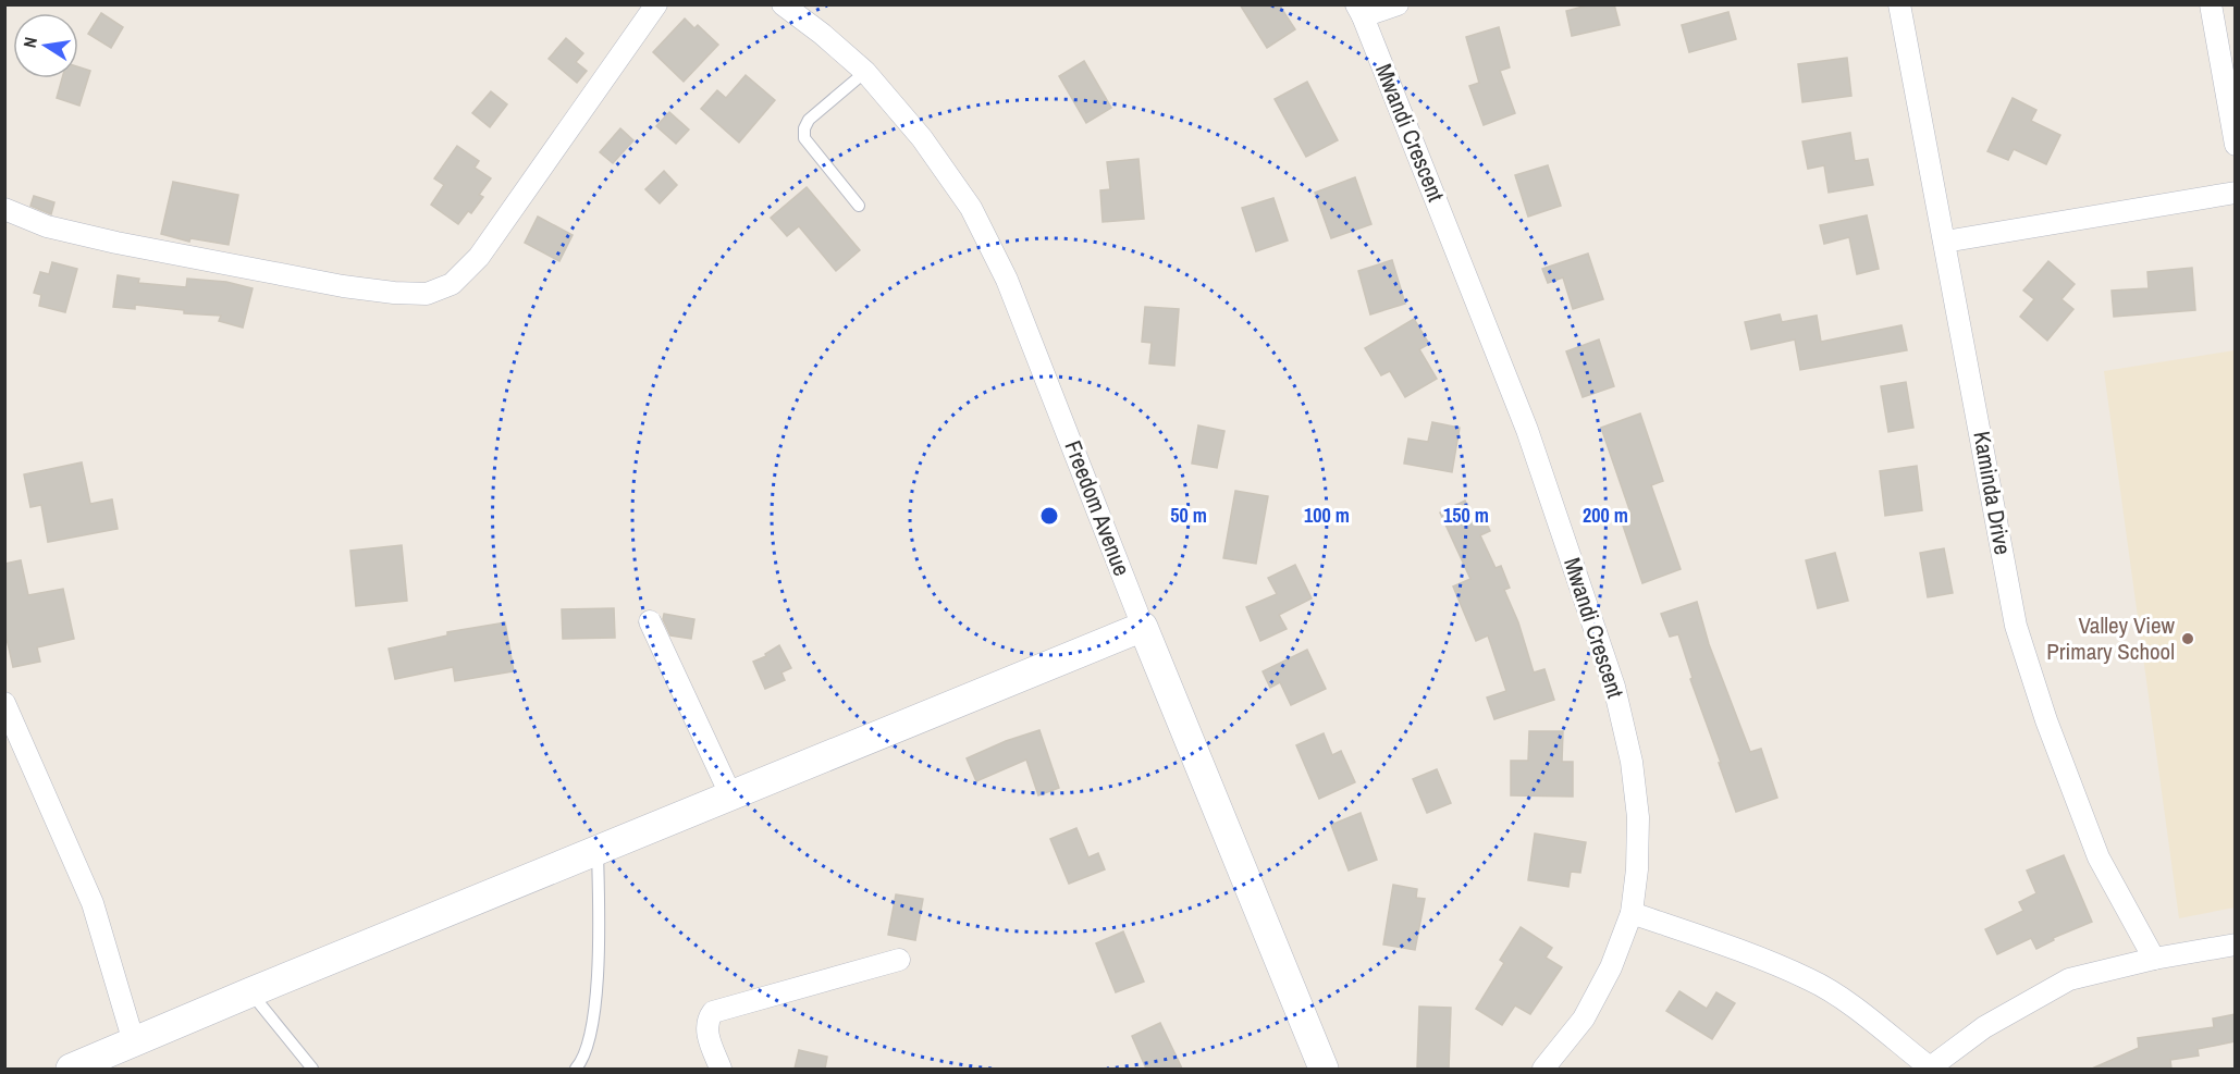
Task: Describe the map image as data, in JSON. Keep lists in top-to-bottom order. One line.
{"streets":{"main road":["Freedom Avenue"],"street":["Mwandi Crescent","Kaminda Drive"]},"places":["Valley View Primary School"],"north":"left","rings":["50 m","100 m","150 m","200 m"]}
